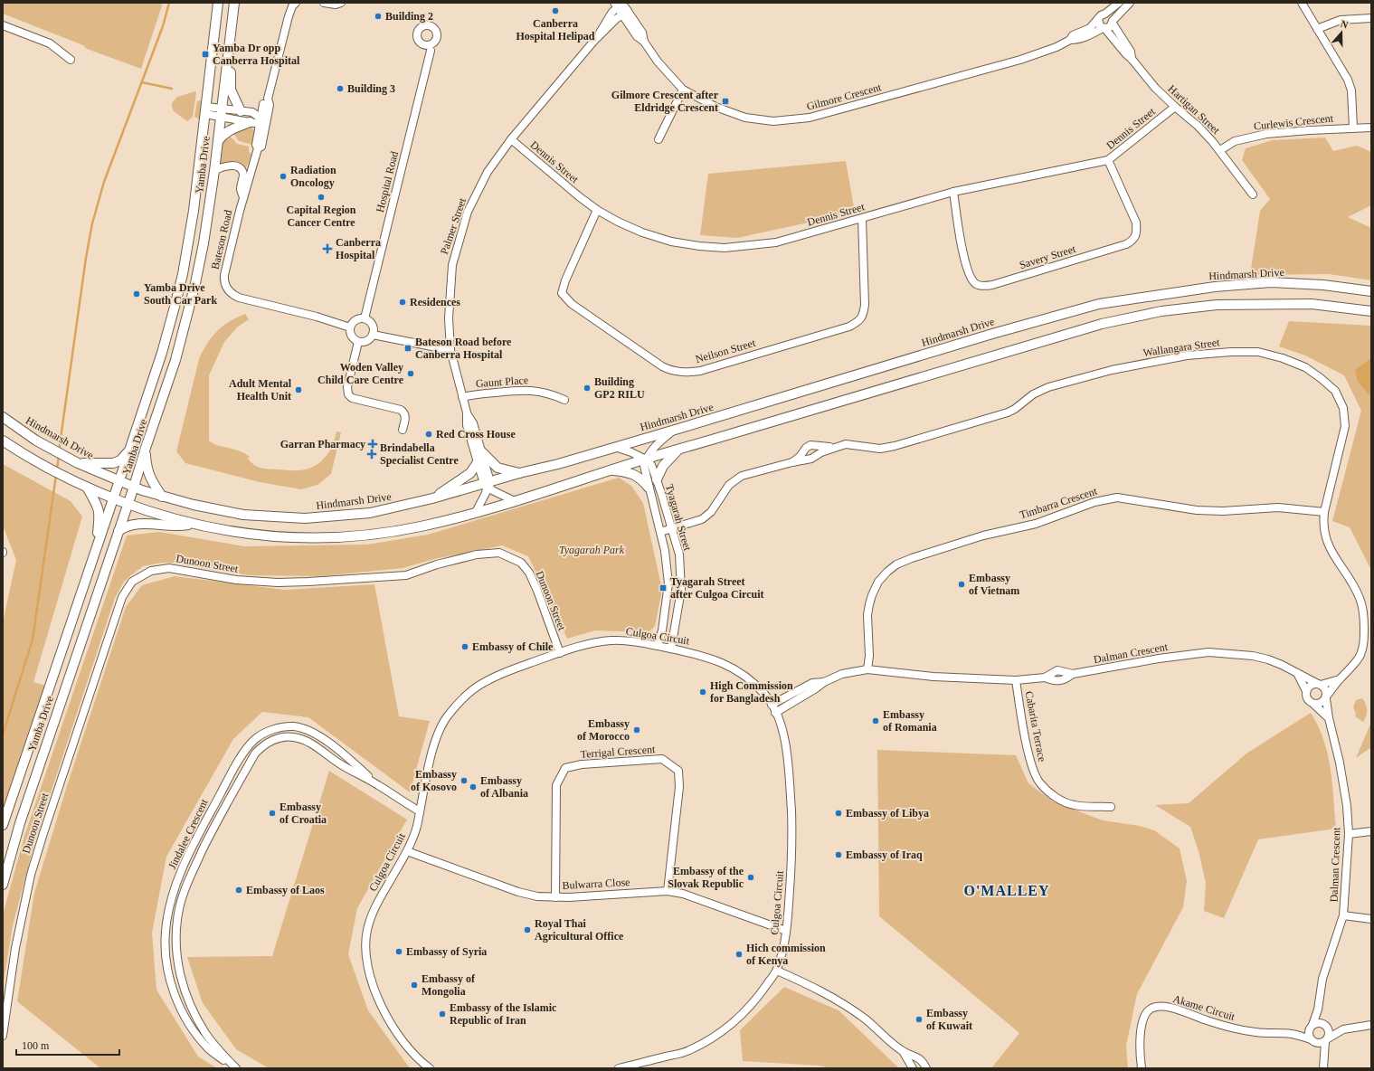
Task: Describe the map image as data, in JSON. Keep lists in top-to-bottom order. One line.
{"streets":{"main road":["Yamba Drive","Hindmarsh Drive"],"street":["Gilmore Crescent","Hartigan Street","Curlewis Crescent","Dennis Street","Hospital Road","Palmer Street","Bateson Road","Savery Street","Wallangara Street","Neilson Street","Gaunt Place","Timbarra Crescent","Tyagarah Street","Dunoon Street","Culgoa Circuit","Dalman Crescent","Cabarita Terrace","Terrigal Crescent","Jindalee Crescent","Bulwarra Close","Akame Circuit"]},"crossings":[["Gilmore Crescent","Hartigan Street"],["Gilmore Crescent","Palmer Street"],["Hartigan Street","Curlewis Crescent"],["Hartigan Street","Dennis Street"],["Dennis Street","Palmer Street"],["Dennis Street","Savery Street"],["Dennis Street","Neilson Street"],["Yamba Drive","Hindmarsh Drive"],["Hospital Road","Bateson Road"],["Palmer Street","Hindmarsh Drive"],["Palmer Street","Gaunt Place"],["Wallangara Street","Timbarra Crescent"],["Wallangara Street","Tyagarah Street"],["Wallangara Street","Dalman Crescent"],["Timbarra Crescent","Dalman Crescent"],["Tyagarah Street","Culgoa Circuit"],["Dunoon Street","Culgoa Circuit"],["Culgoa Circuit","Dalman Crescent"],["Culgoa Circuit","Jindalee Crescent"],["Culgoa Circuit","Bulwarra Close"],["Dalman Crescent","Cabarita Terrace"],["Dalman Crescent","Akame Circuit"],["Terrigal Crescent","Bulwarra Close"]],"districts":["O'MALLEY"],"parks":["Tyagarah Park"],"places":{"other":["Canberra Hospital Helipad","Building 2","Building 3","Radiation Oncology","Capital Region Cancer Centre","Yamba Drive South Car Park","Residences","Woden Valley Child Care Centre","Building GP2 RILU","Adult Mental Health Unit","Red Cross House","Embassy of Vietnam","Embassy of Chile","High Commission for Bangladesh","Embassy of Romania","Embassy of Morocco","Embassy of Kosovo","Embassy of Albania","Embassy of Croatia","Embassy of Libya","Embassy of Iraq","Embassy of the Slovak Republic","Embassy of Laos","Royal Thai Agricultural Office","Embassy of Syria","Hich commission of Kenya","Embassy of Mongolia","Embassy of the Islamic Republic of Iran","Embassy of Kuwait"],"transit":["Yamba Dr opp Canberra Hospital","Gilmore Crescent after Eldridge Crescent","Bateson Road before Canberra Hospital","Tyagarah Street after Culgoa Circuit"],"health":["Canberra Hospital","Garran Pharmacy","Brindabella Specialist Centre"]},"scale_bar":"100 m","north":"top"}
